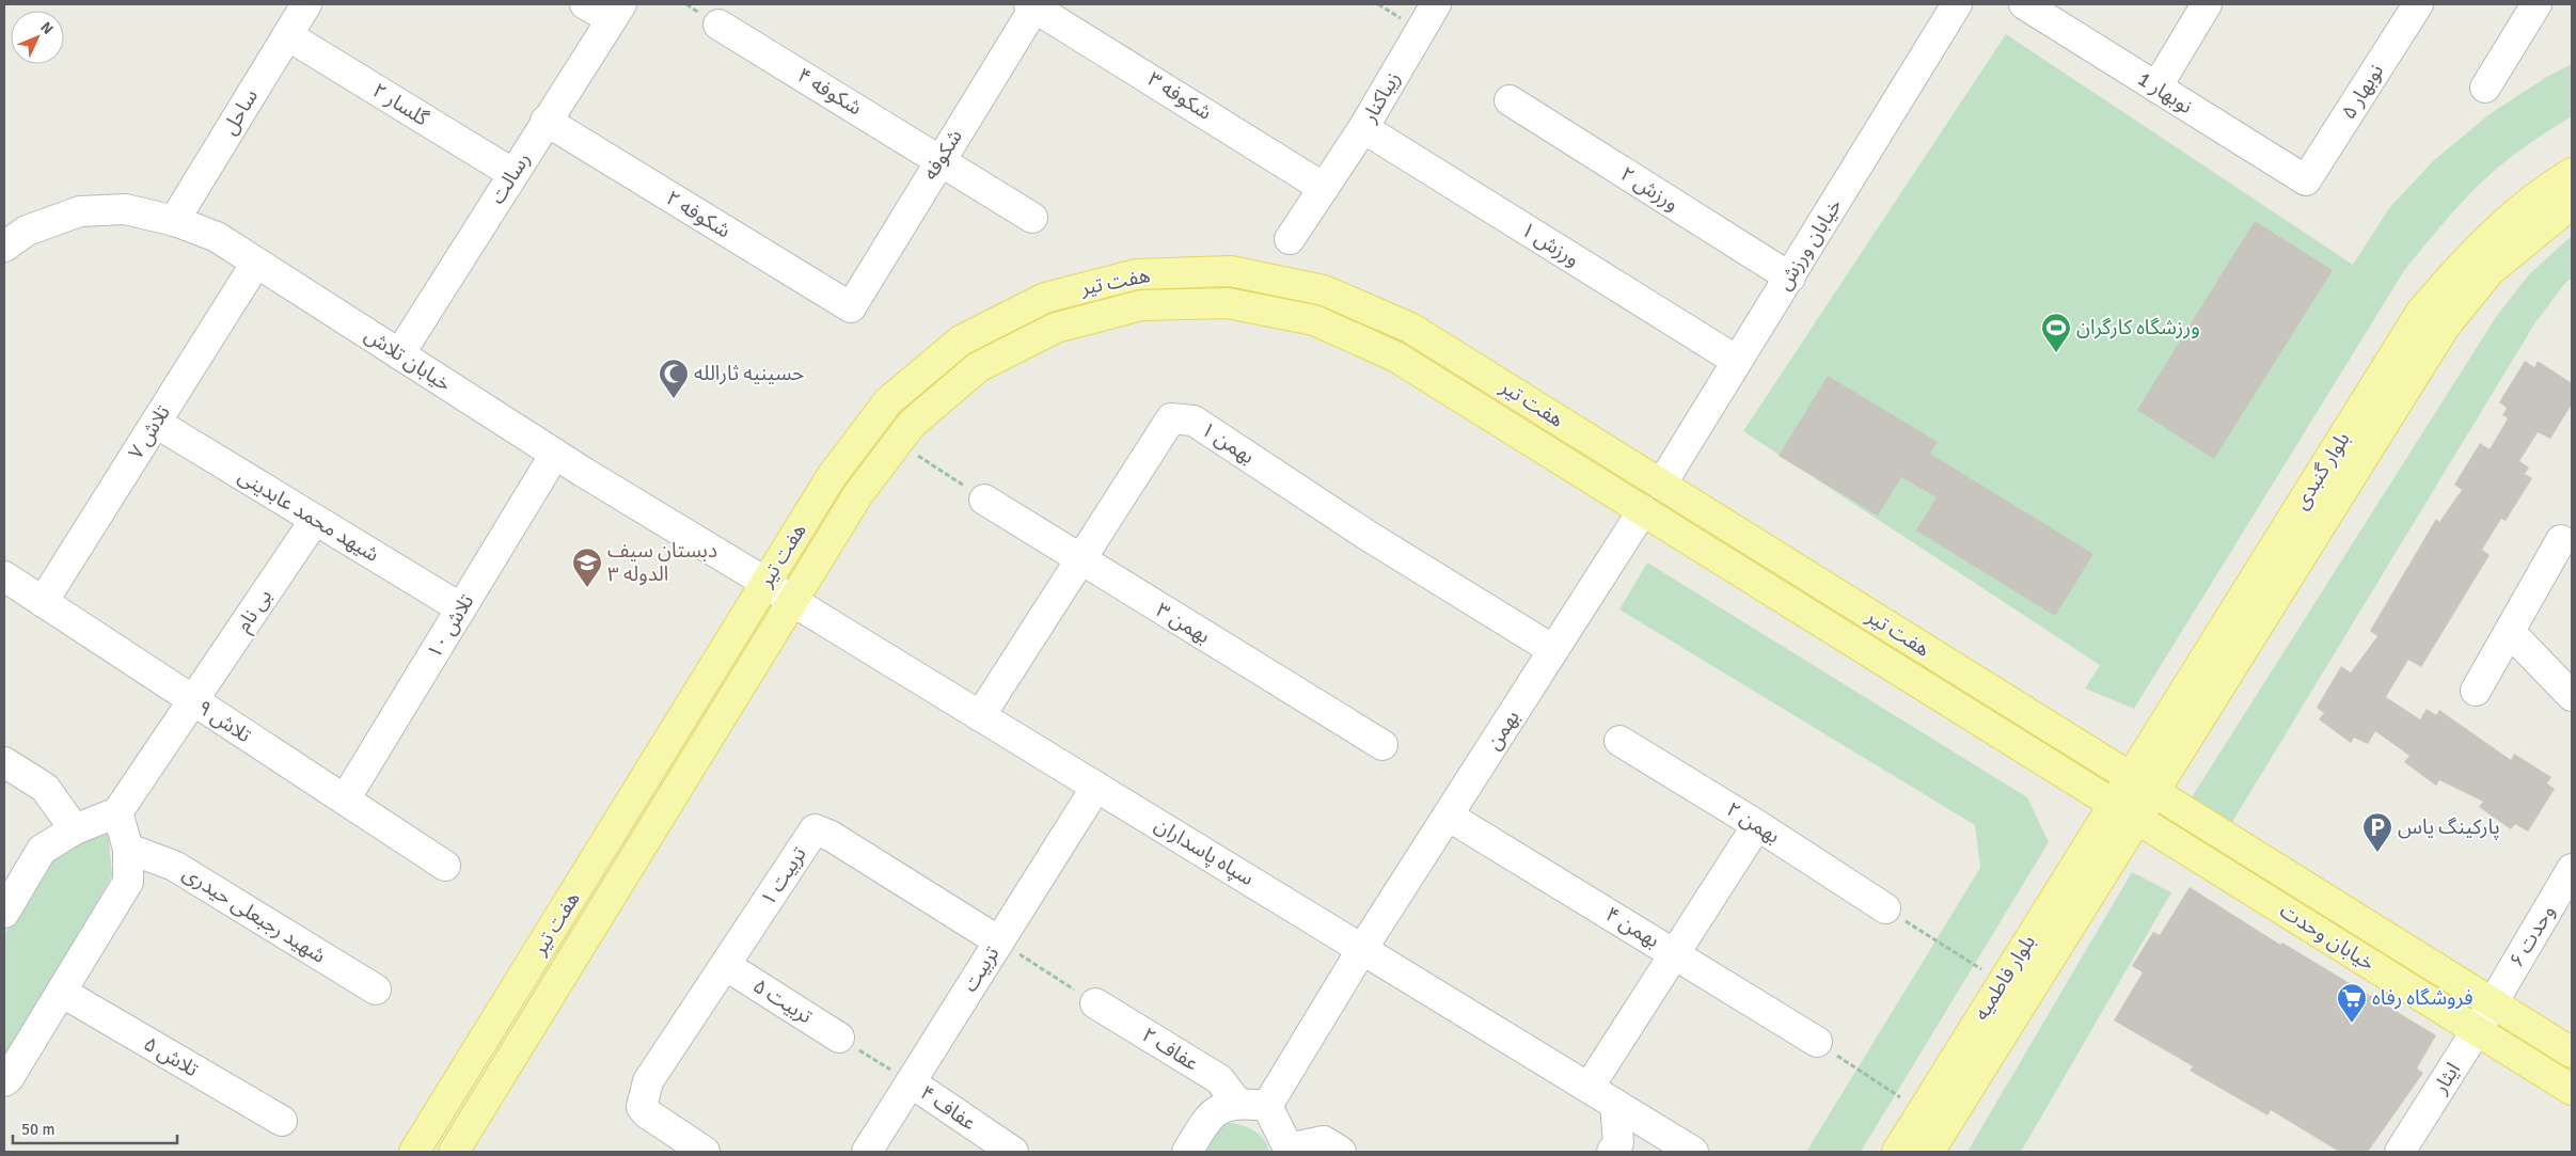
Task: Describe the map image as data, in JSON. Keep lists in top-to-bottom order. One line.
{"streets":{"main road":["هفت تیر","بلوار گنبدی","خیابان وحدت","بلوار فاطمیه"],"street":["شکوفه ۴","نوبهار ۵","نوبهار 1","شکوفه ۳","زیباکنار","گلسار ۲","ساحل","شکوفه","رسالت","ورزش ۲","شکوفه ۲","ورزش ۱","خیابان ورزش","خیابان تلاش","تلاش ۷","بهمن ۱","شیهد محمد عابدینی","بی نام","بهمن ۳","تلاش ۱۰","تلاش ۹","بهمن","بهمن ۲","سپاه پاسداران","تربیت ۱","شهید رجبعلی حیدری","بهمن ۴","وحدت ۶","تربیت","تربیت ۵","عفاف ۲","تلاش ۵","ایثار","عفاف ۴"]},"crossings":[["شکوفه ۴","شکوفه"],["نوبهار ۵","نوبهار 1"],["شکوفه ۳","زیباکنار"],["شکوفه ۳","شکوفه"],["زیباکنار","ورزش ۱"],["گلسار ۲","ساحل"],["گلسار ۲","رسالت"],["ساحل","خیابان تلاش"],["شکوفه","شکوفه ۲"],["رسالت","شکوفه ۲"],["رسالت","خیابان تلاش"],["ورزش ۲","خیابان ورزش"],["ورزش ۱","خیابان ورزش"],["خیابان ورزش","هفت تیر"],["هفت تیر","خیابان تلاش"],["هفت تیر","بلوار گنبدی"],["هفت تیر","بهمن"],["هفت تیر","سپاه پاسداران"],["هفت تیر","خیابان وحدت"],["هفت تیر","بلوار فاطمیه"],["خیابان تلاش","تلاش ۷"],["خیابان تلاش","تلاش ۱۰"],["خیابان تلاش","سپاه پاسداران"],["تلاش ۷","شیهد محمد عابدینی"],["تلاش ۷","تلاش ۹"],["بهمن ۱","بهمن ۳"],["بهمن ۱","بهمن"],["بهمن ۱","سپاه پاسداران"],["بلوار گنبدی","خیابان وحدت"],["بلوار گنبدی","بلوار فاطمیه"],["شیهد محمد عابدینی","بی نام"],["شیهد محمد عابدینی","تلاش ۱۰"],["بی نام","تلاش ۹"],["تلاش ۱۰","تلاش ۹"],["بهمن","سپاه پاسداران"],["بهمن","بهمن ۴"],["سپاه پاسداران","تربیت"],["تربیت ۱","تربیت"],["تربیت ۱","تربیت ۵"],["وحدت ۶","خیابان وحدت"],["وحدت ۶","ایثار"],["خیابان وحدت","بلوار فاطمیه"],["خیابان وحدت","ایثار"],["تربیت","عفاف ۴"]],"places":{"sports":["ورزشگاه کارگران"],"mosque":["حسینیه ثارالله"],"school or university":["دبستان سیف الدوله ۳"],"parking":["پارکینگ یاس"],"supermarket":["فروشگاه رفاه"]},"scale_bar":"50 m","north":"top right"}
